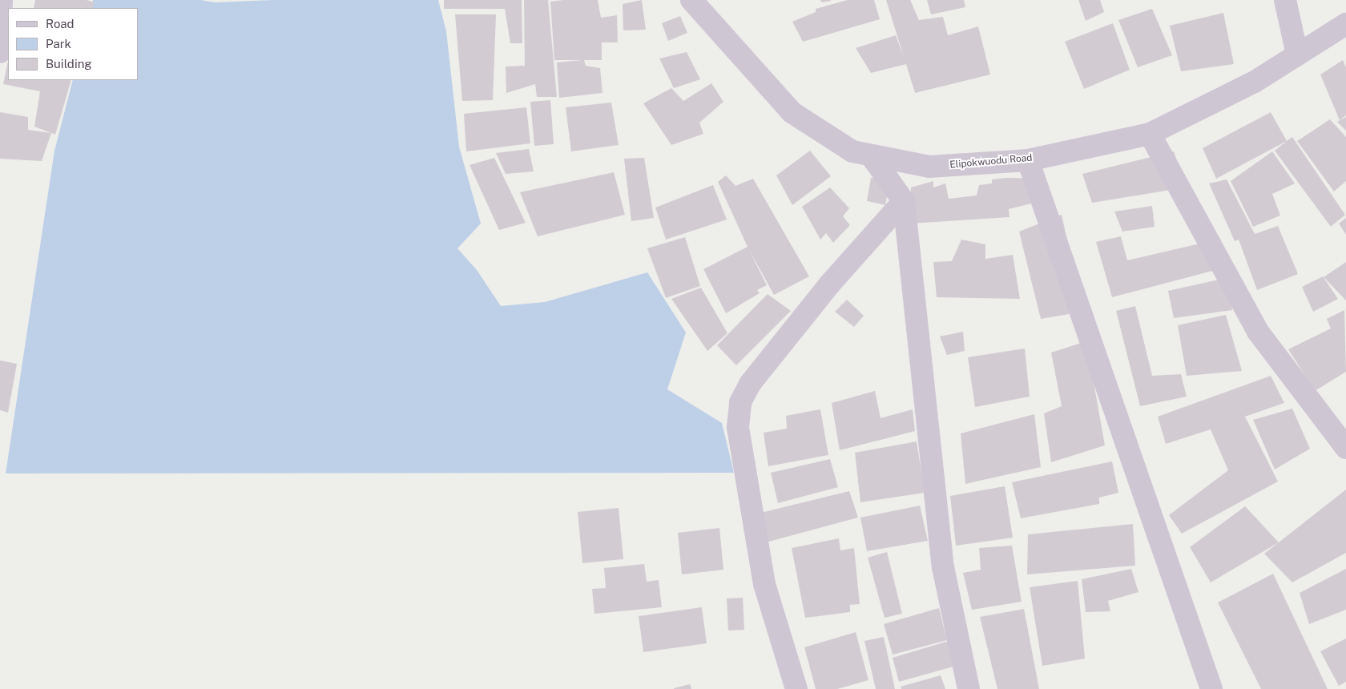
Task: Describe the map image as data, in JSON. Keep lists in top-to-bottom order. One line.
{"streets":{"street":["Elipokwuodu Road"]},"legend":["Road","Park","Building"]}
